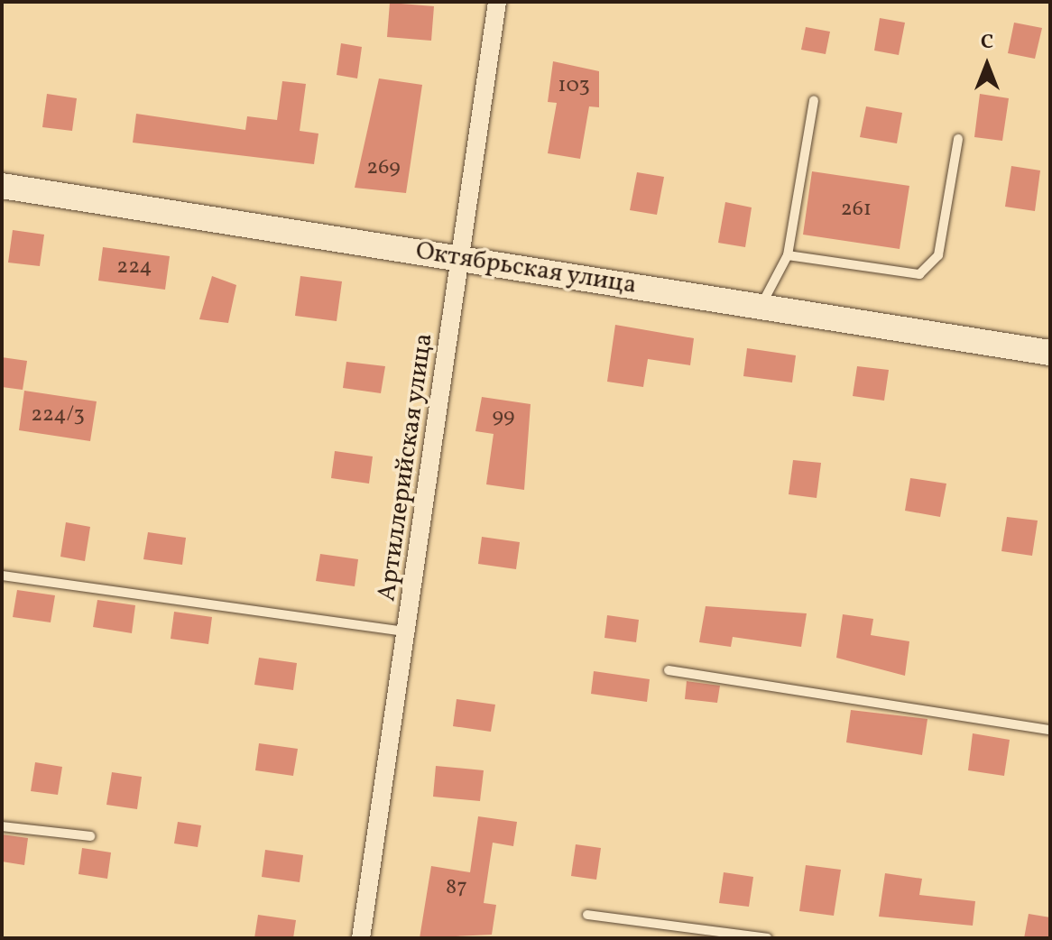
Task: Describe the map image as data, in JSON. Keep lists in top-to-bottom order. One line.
{"streets":{"main road":["Октябрьская улица"],"street":["Артиллерийская улица"]},"crossings":[["Октябрьская улица","Артиллерийская улица"]],"house_numbers":["103","269","261","224","224/3","99","87"],"north":"top"}
